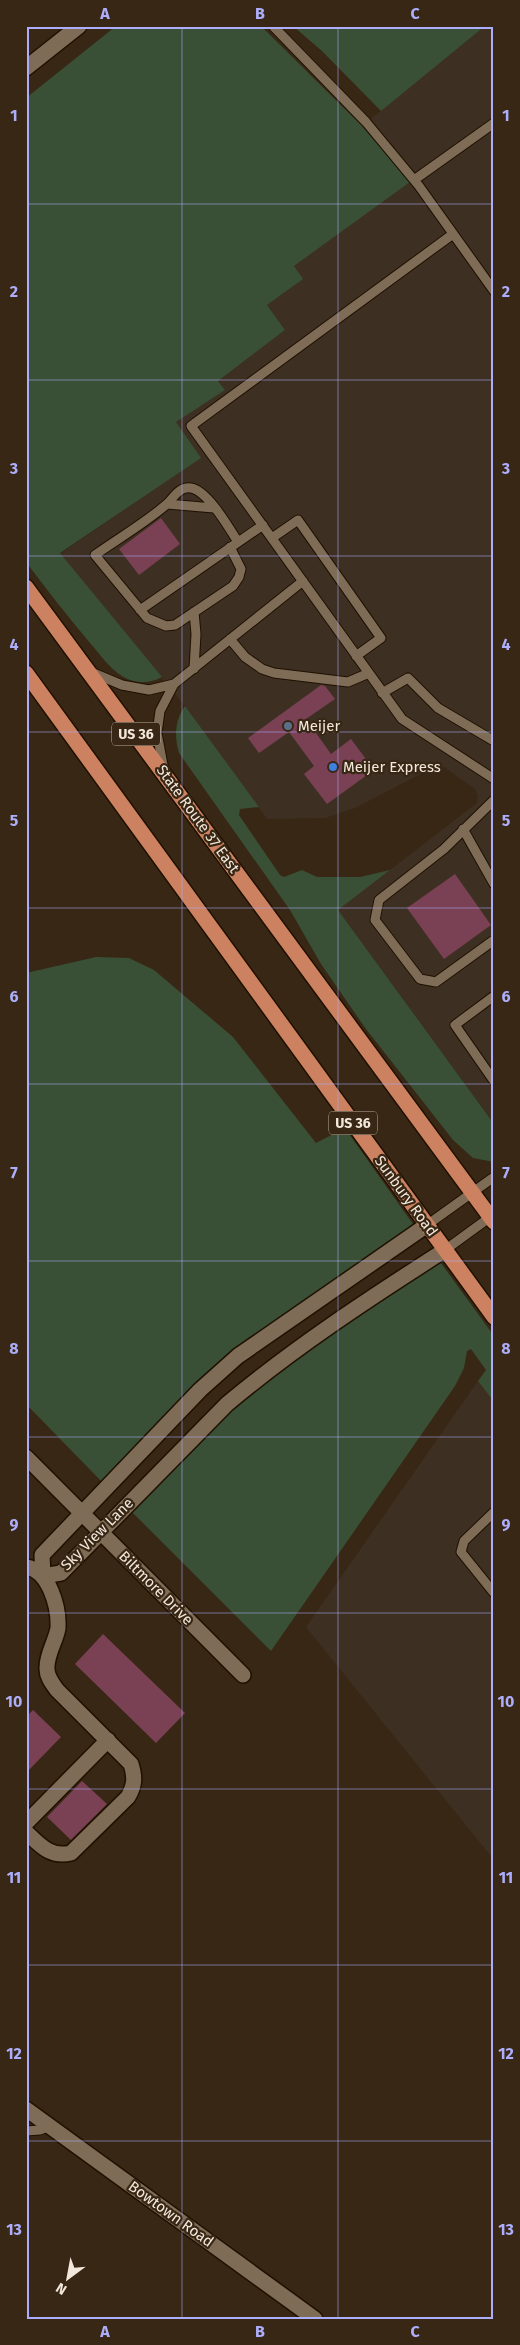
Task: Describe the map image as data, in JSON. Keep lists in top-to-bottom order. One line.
{"streets":{"highway":["US 36","State Route 37 East","Sunbury Road"],"street":["Sky View Lane","Biltmore Drive","Bowtown Road"]},"crossings":[["US 36","State Route 37 East"],["Sunbury Road","Sky View Lane"],["Sky View Lane","Biltmore Drive"]],"places":["Meijer","Meijer Express"],"north":"bottom left","grid":{"columns":["A","B","C"],"rows":["1","2","3","4","5","6","7","8","9","10","11","12","13"]}}
